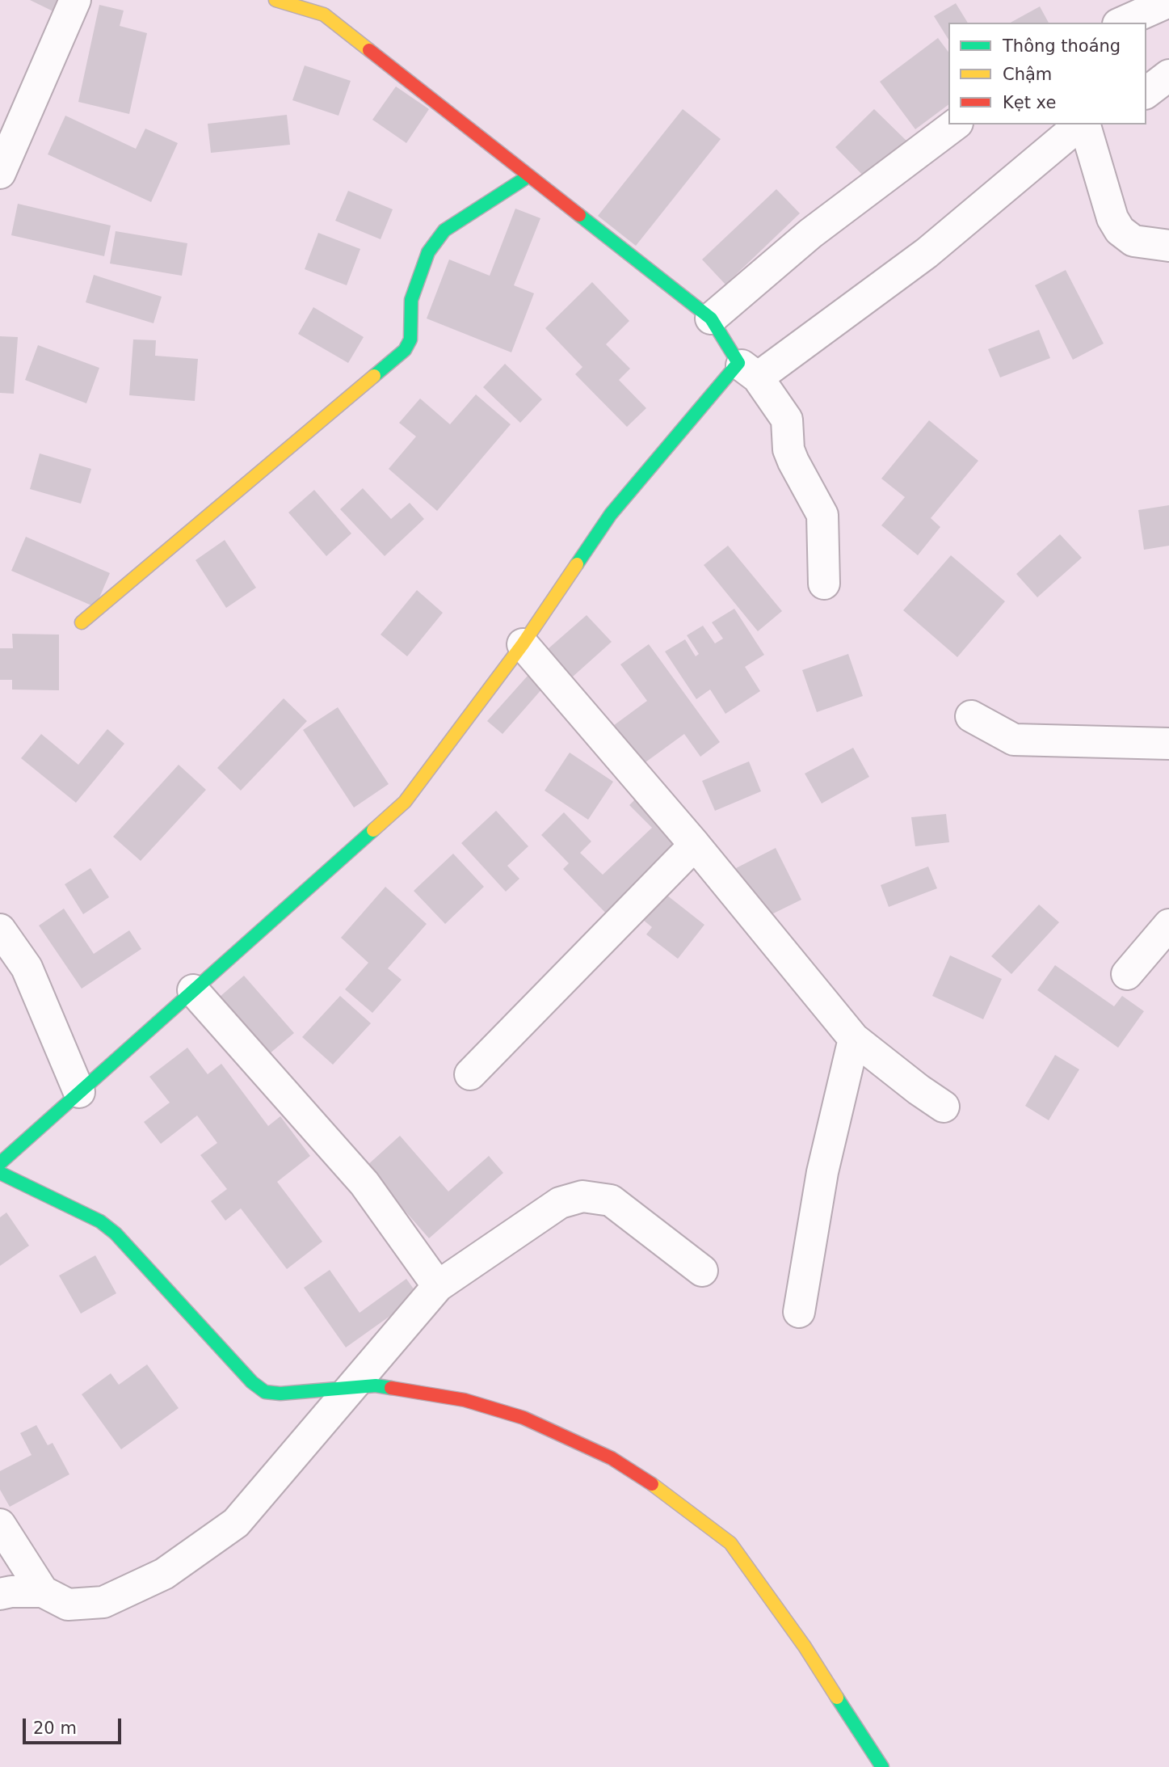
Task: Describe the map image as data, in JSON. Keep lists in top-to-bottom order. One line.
{"legend":["Thông thoáng","Chậm","Kẹt xe"],"scale_bar":"20 m"}
